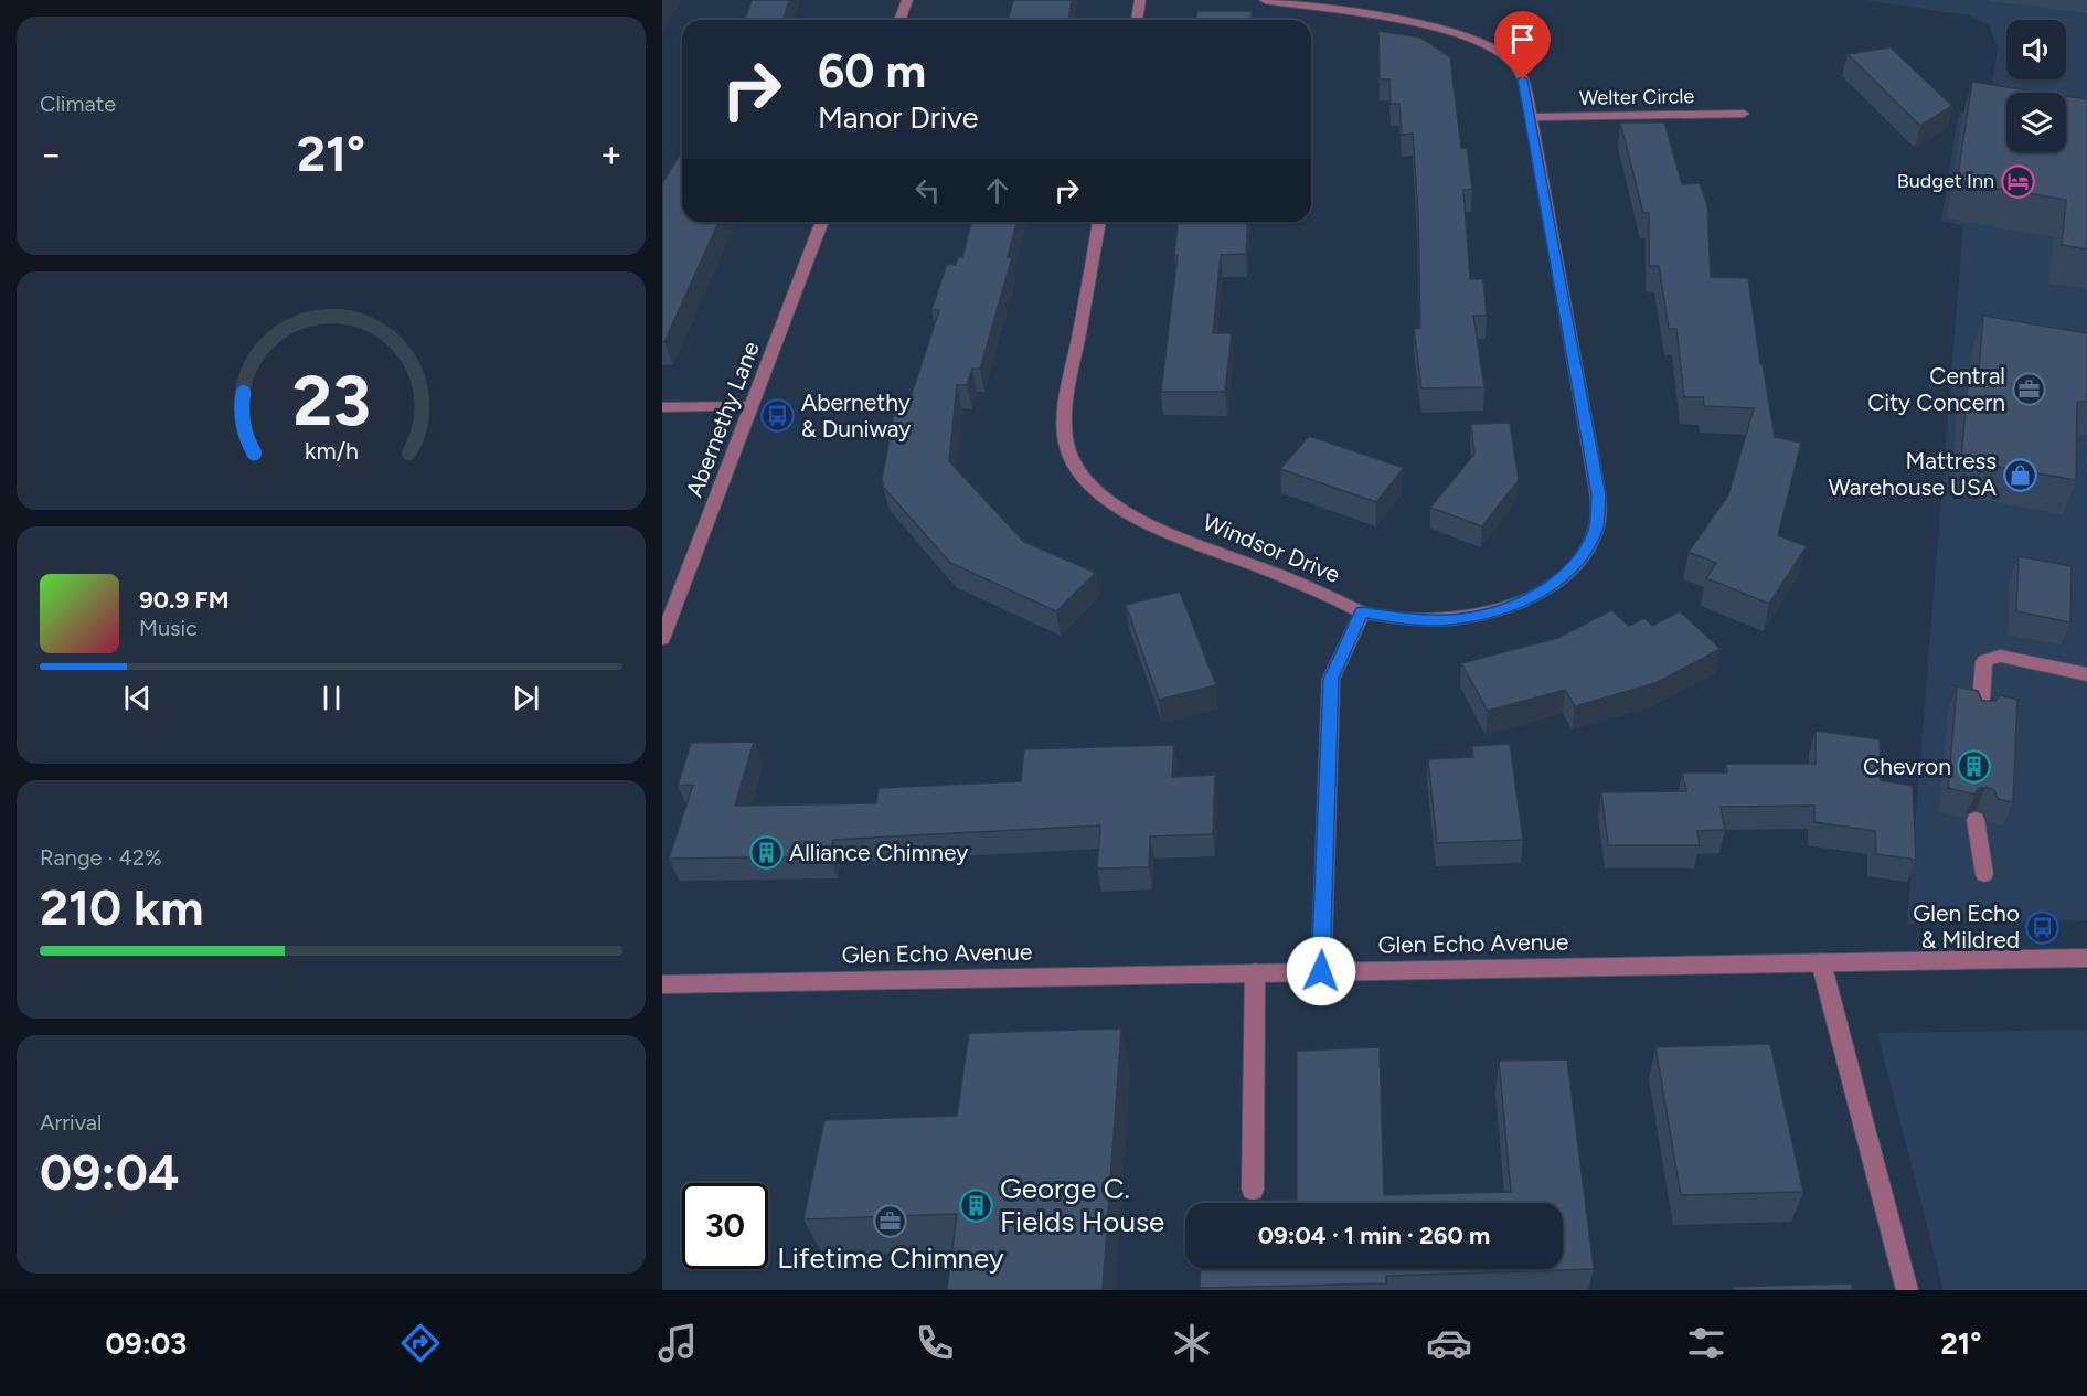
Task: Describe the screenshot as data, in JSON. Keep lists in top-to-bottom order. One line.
{"streets":{"street":["Welter Circle","Abernethy Lane","Windsor Drive","Glen Echo Avenue"]},"crossings":[["Welter Circle","Windsor Drive"]],"places":{"hotel":["Budget Inn"],"office":["Central City Concern","Lifetime Chimney"],"bus stop":["Abernethy & Duniway","Glen Echo & Mildred"],"shop":["Mattress Warehouse USA"],"building":["Chevron","Alliance Chimney","George C. Fields House"]},"page":{"tile":["Climate",["Range · 42%","210 km"],["Arrival","09:04"]],"turn":["60 m","Manor Drive"],"heat":["−","21°","+"],"song":["90.9 FM","Music"],"limit":"30","trip":"09:04 · 1 min · 260 m","tabs":["09:03","21°"],"gauge":["23","km/h"]}}
